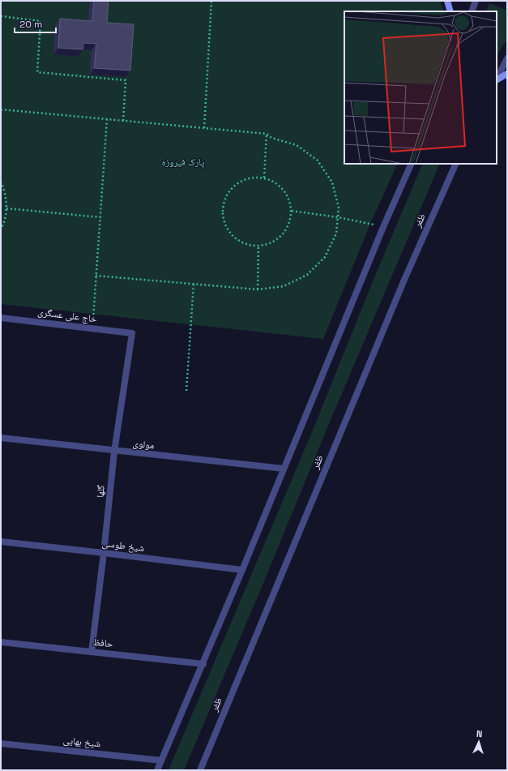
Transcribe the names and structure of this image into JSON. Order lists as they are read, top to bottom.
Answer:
{
  "streets": {
    "street": [
      "ظفر",
      "حاج علی عسگری",
      "مولوی",
      "گلها",
      "شیخ طوسی",
      "حافظ",
      "شیخ بهایی"
    ]
  },
  "crossings": [
    ["حاج علی عسگری", "گلها"],
    ["مولوی", "گلها"],
    ["گلها", "شیخ طوسی"],
    ["گلها", "حافظ"]
  ],
  "parks": ["پارک فیروزه"],
  "scale_bar": "20 m",
  "north": "top"
}
